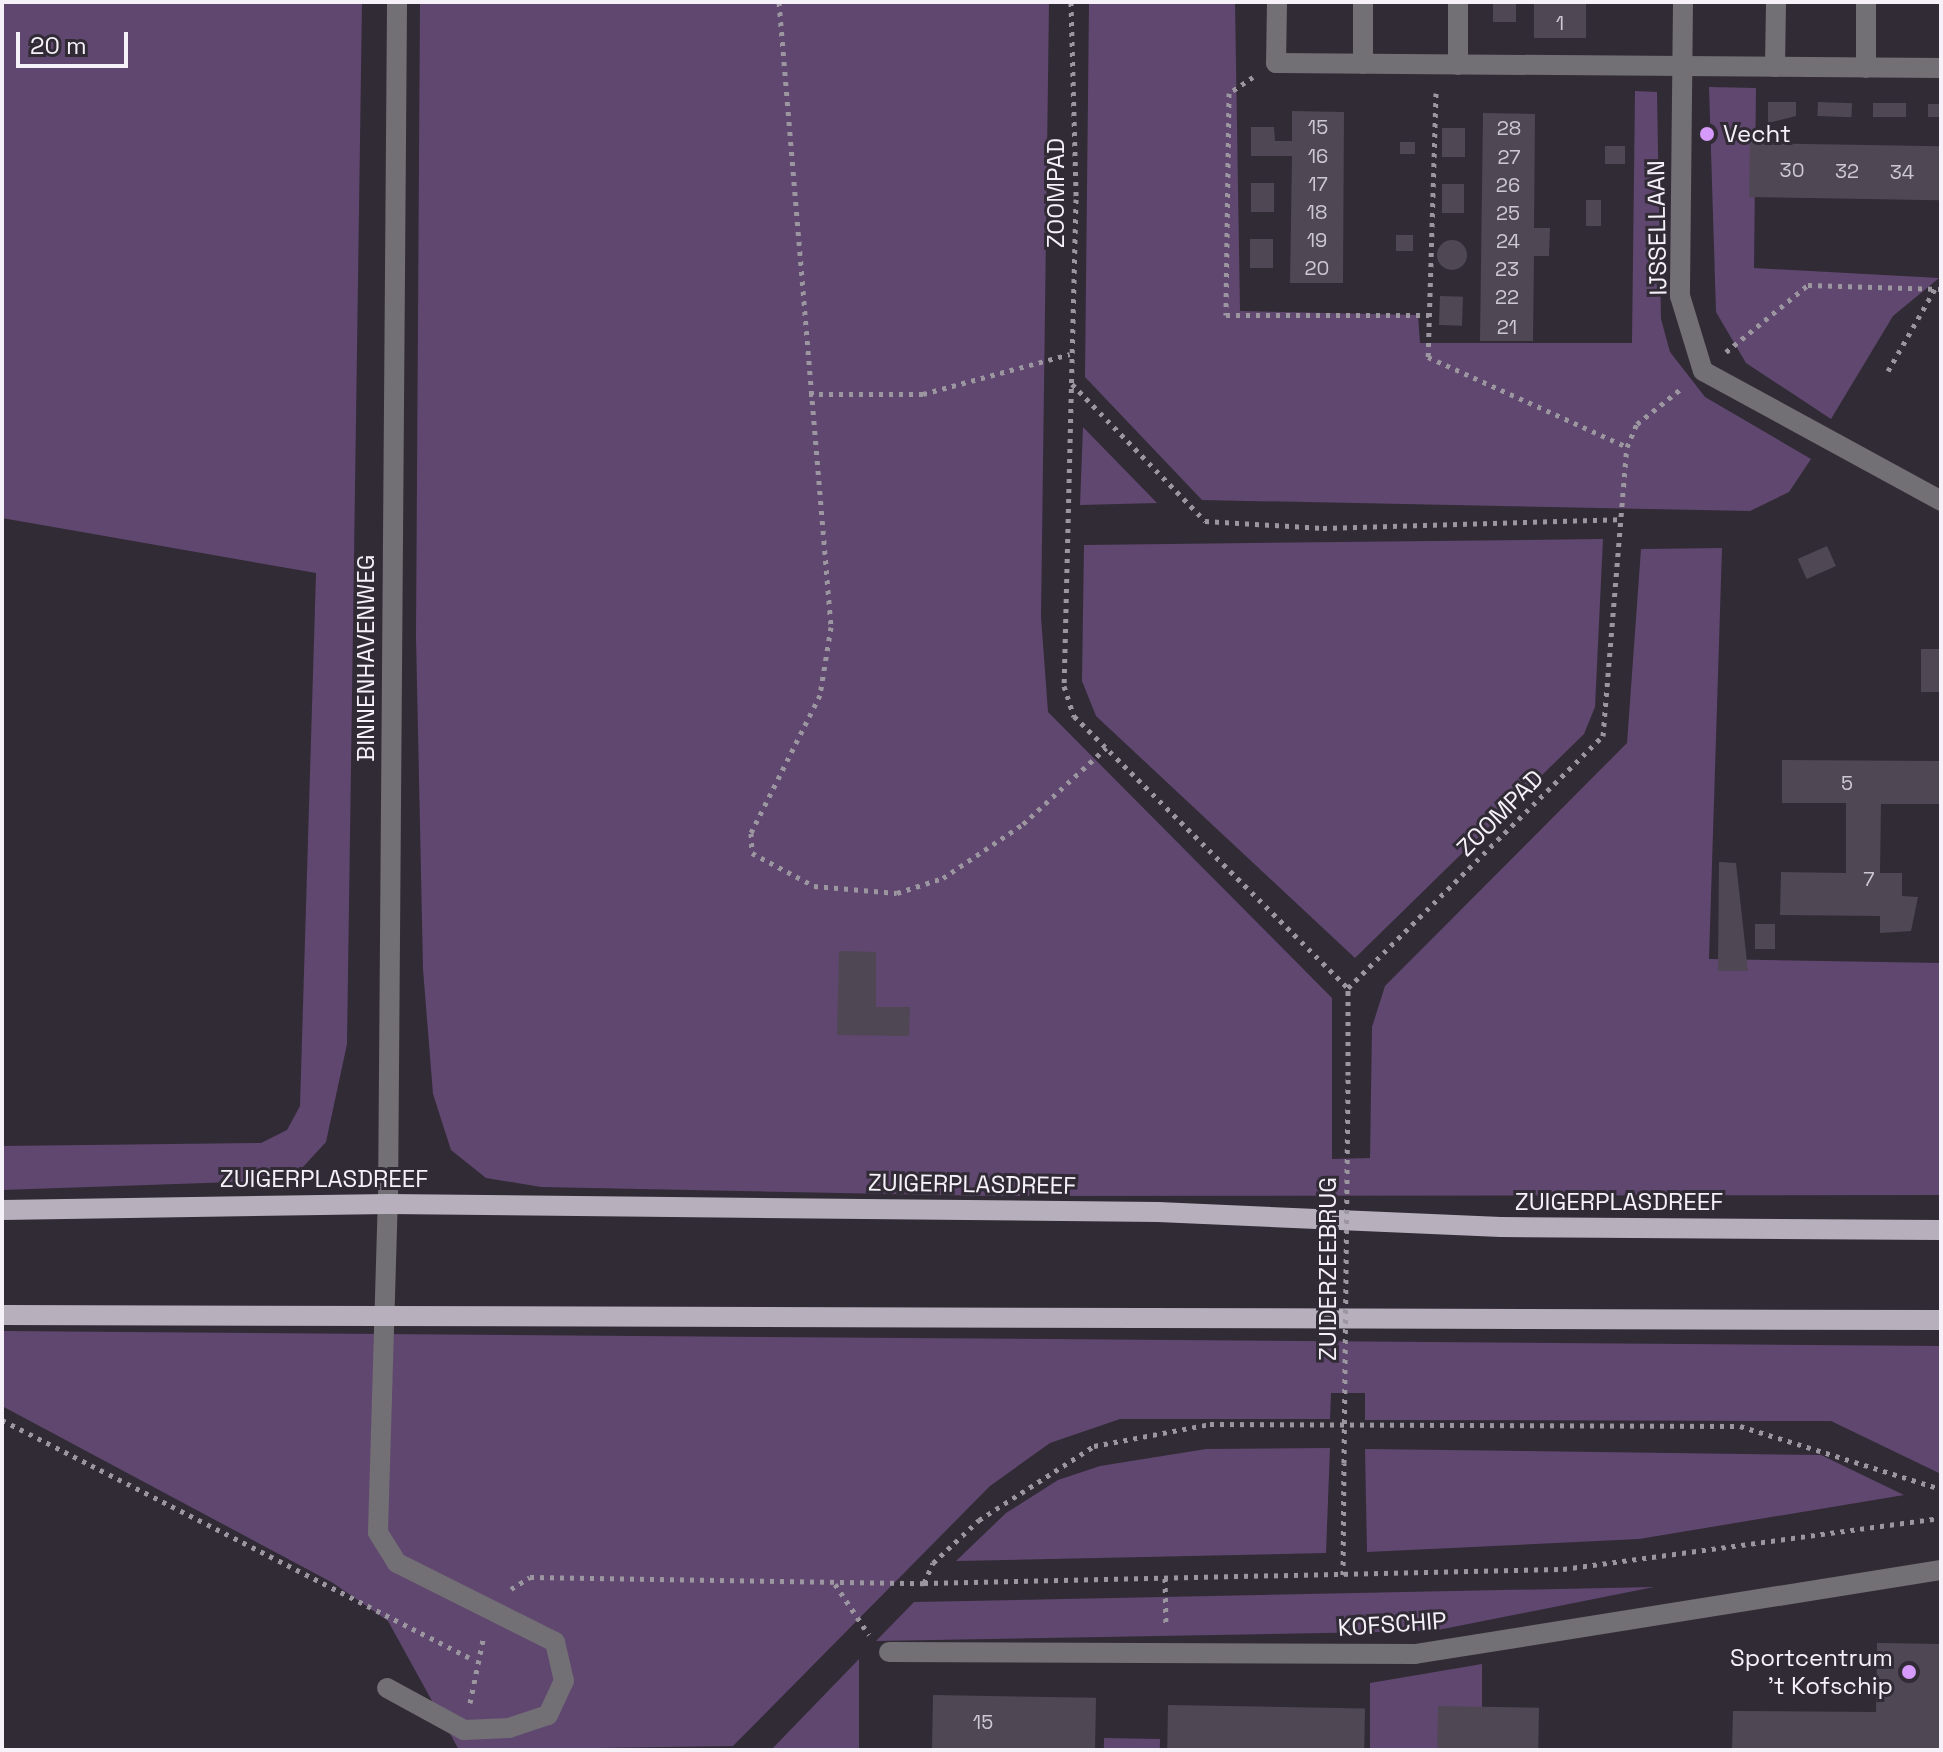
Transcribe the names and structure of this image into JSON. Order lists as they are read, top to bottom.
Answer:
{
  "streets": {
    "main road": ["ZUIGERPLASDREEF"],
    "street": ["IJSSELLAAN", "BINNENHAVENWEG", "KOFSCHIP"],
    "path": ["ZOOMPAD", "ZUIDERZEEBRUG"]
  },
  "crossings": [
    ["ZOOMPAD", "ZUIDERZEEBRUG"],
    ["BINNENHAVENWEG", "ZUIGERPLASDREEF"]
  ],
  "places": ["Vecht", "Sportcentrum 't Kofschip"],
  "house_numbers": [
    "1",
    "15",
    "28",
    "16",
    "27",
    "30",
    "32",
    "34",
    "17",
    "26",
    "18",
    "25",
    "19",
    "24",
    "20",
    "23",
    "22",
    "21",
    "5",
    "7",
    "15"
  ],
  "scale_bar": "20 m"
}
